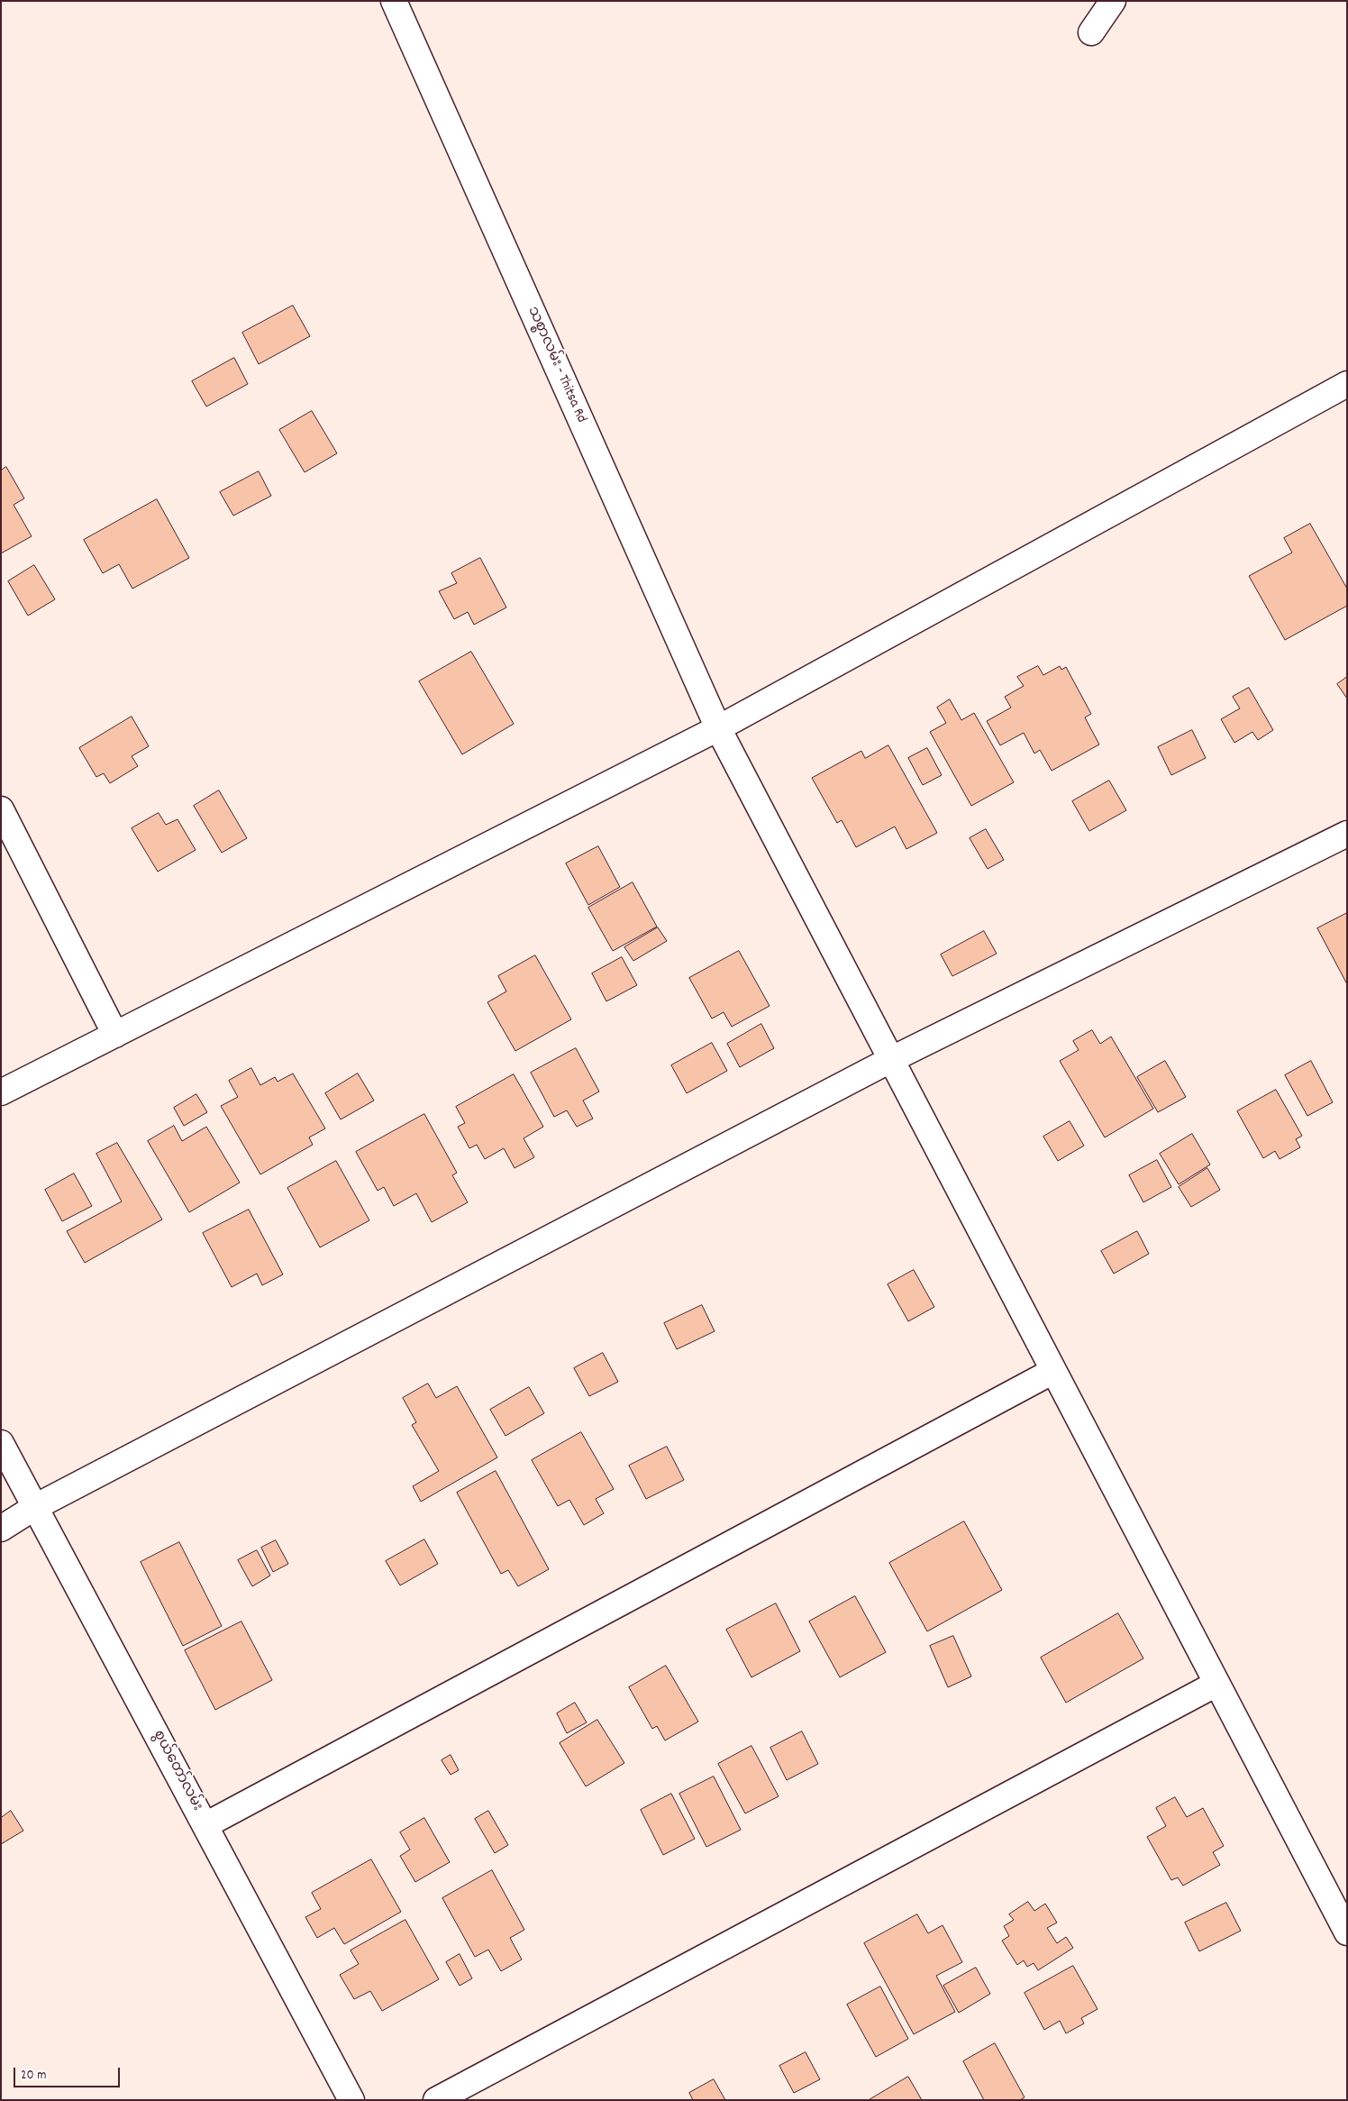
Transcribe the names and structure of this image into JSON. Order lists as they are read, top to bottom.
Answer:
{
  "streets": {
    "street": ["သစ္စာလမ်း - Thitsa Rd", "စွယ်တော်လမ်း"]
  },
  "scale_bar": "20 m"
}
